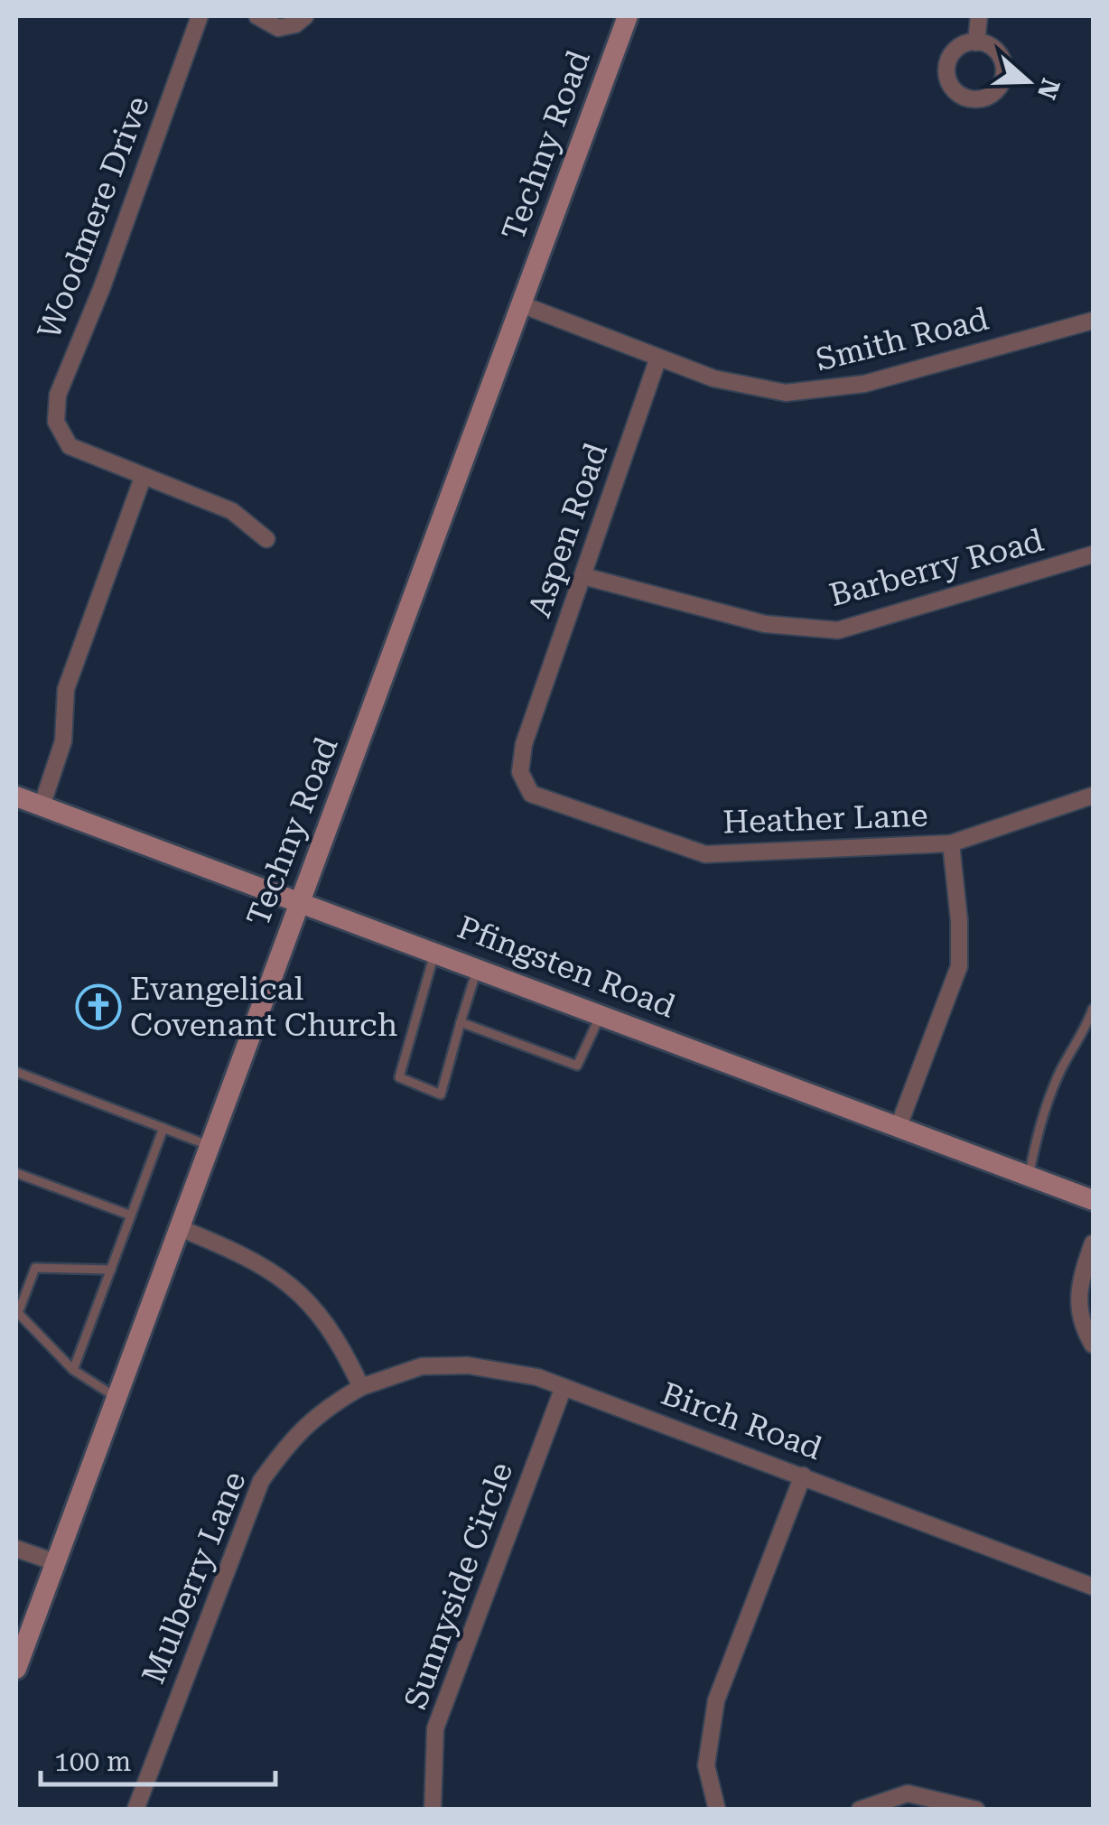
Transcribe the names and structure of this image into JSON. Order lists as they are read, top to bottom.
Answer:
{
  "streets": {
    "main road": ["Techny Road", "Pfingsten Road"],
    "street": [
      "Woodmere Drive",
      "Smith Road",
      "Aspen Road",
      "Barberry Road",
      "Heather Lane",
      "Birch Road",
      "Mulberry Lane",
      "Sunnyside Circle"
    ]
  },
  "crossings": [
    ["Techny Road", "Smith Road"],
    ["Techny Road", "Pfingsten Road"],
    ["Smith Road", "Aspen Road"],
    ["Aspen Road", "Barberry Road"],
    ["Aspen Road", "Heather Lane"],
    ["Birch Road", "Mulberry Lane"],
    ["Birch Road", "Sunnyside Circle"]
  ],
  "places": {
    "church": ["Evangelical Covenant Church"]
  },
  "scale_bar": "100 m",
  "north": "right"
}
